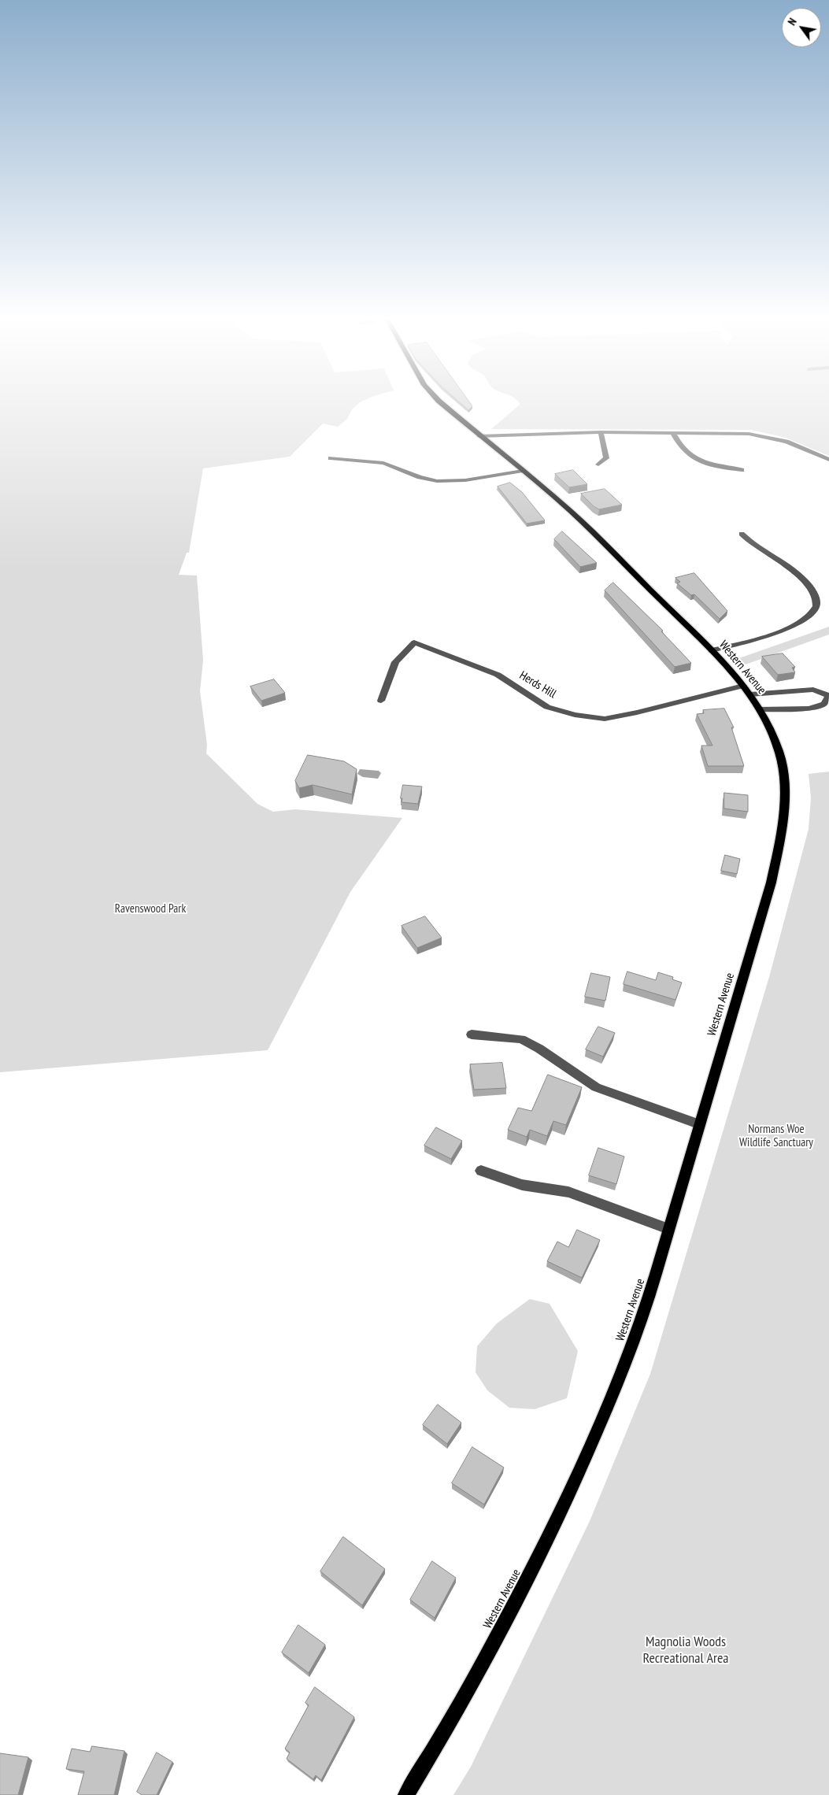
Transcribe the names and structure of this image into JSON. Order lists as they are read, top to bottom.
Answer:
{
  "streets": {
    "main road": ["Western Avenue"],
    "street": ["Herds Hill"]
  },
  "crossings": [
    ["Western Avenue", "Herds Hill"]
  ],
  "parks": ["Ravenswood Park", "Normans Woe Wildlife Sanctuary", "Magnolia Woods Recreational Area"],
  "north": "top left"
}
